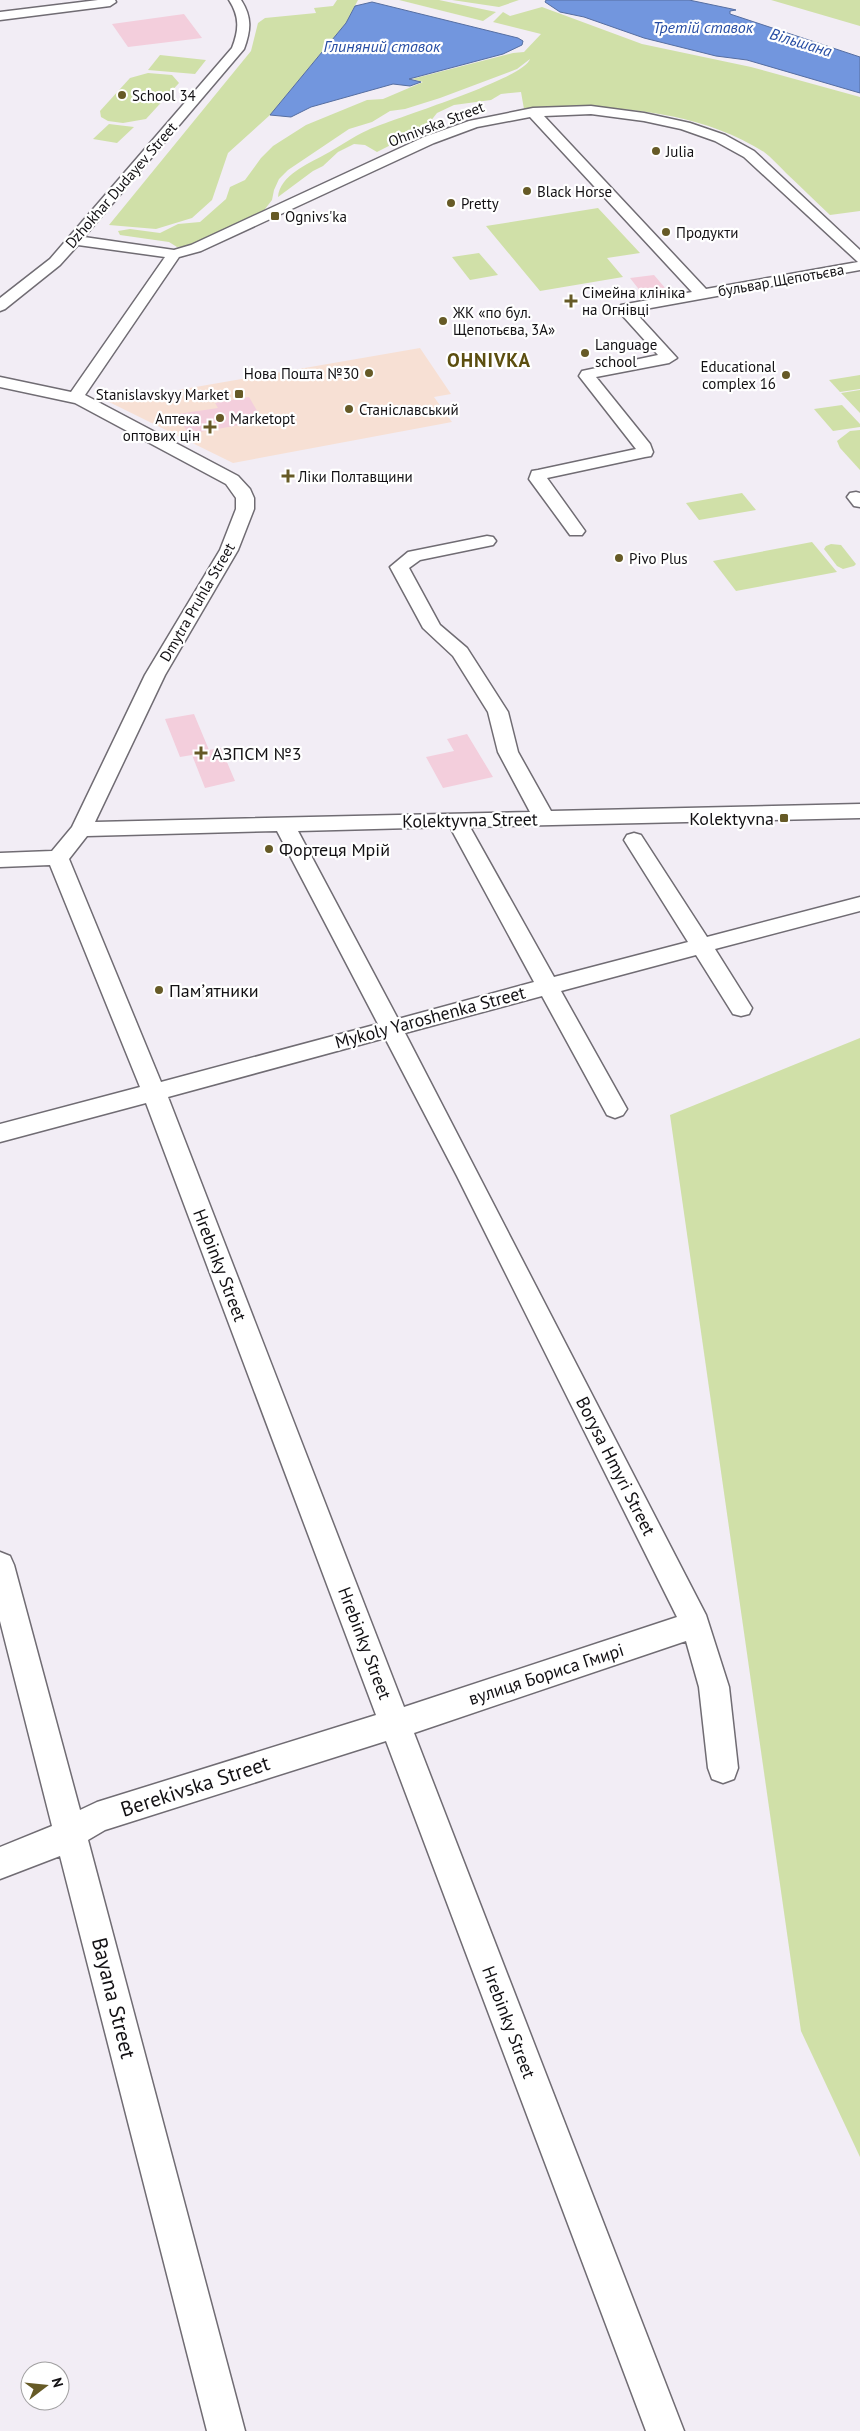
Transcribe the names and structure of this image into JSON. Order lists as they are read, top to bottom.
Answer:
{
  "streets": {
    "street": [
      "Ohnivska Street",
      "Dzhokhar Dudayev Street",
      "бульвар Щепотьєва",
      "Dmytra Pruhla Street",
      "Kolektyvna Street",
      "Mykoly Yaroshenka Street",
      "Hrebinky Street",
      "Borysa Hmyri Street",
      "вулиця Бориса Гмирі",
      "Berekivska Street",
      "Bayana Street"
    ]
  },
  "crossings": [
    ["Ohnivska Street", "бульвар Щепотьєва"],
    ["Dmytra Pruhla Street", "Kolektyvna Street"],
    ["Kolektyvna Street", "Borysa Hmyri Street"],
    ["Mykoly Yaroshenka Street", "Hrebinky Street"],
    ["Mykoly Yaroshenka Street", "Borysa Hmyri Street"],
    ["Hrebinky Street", "вулиця Бориса Гмирі"],
    ["Hrebinky Street", "Berekivska Street"],
    ["Borysa Hmyri Street", "вулиця Бориса Гмирі"],
    ["вулиця Бориса Гмирі", "Berekivska Street"],
    ["Berekivska Street", "Bayana Street"]
  ],
  "districts": ["OHNIVKA"],
  "water": ["Третій ставок", "Вільшана", "Глиняний ставок"],
  "places": {
    "other": [
      "School 34",
      "Julia",
      "Black Horse",
      "Pretty",
      "Продукти",
      "ЖК «по бул. Щепотьєва, 3А»",
      "Language school",
      "Нова Пошта №30",
      "Educational complex 16",
      "Станіславський",
      "Marketopt",
      "Pivo Plus",
      "Фортеця Мрій",
      "Памʼятники"
    ],
    "transit": ["Ognivs'ka", "Stanislavskyy Market", "Kolektyvna"],
    "health": [
      "Сімейна клініка на Огнівці",
      "Аптека оптових цін",
      "Ліки Полтавщини",
      "АЗПСМ №3"
    ]
  },
  "north": "right"
}
